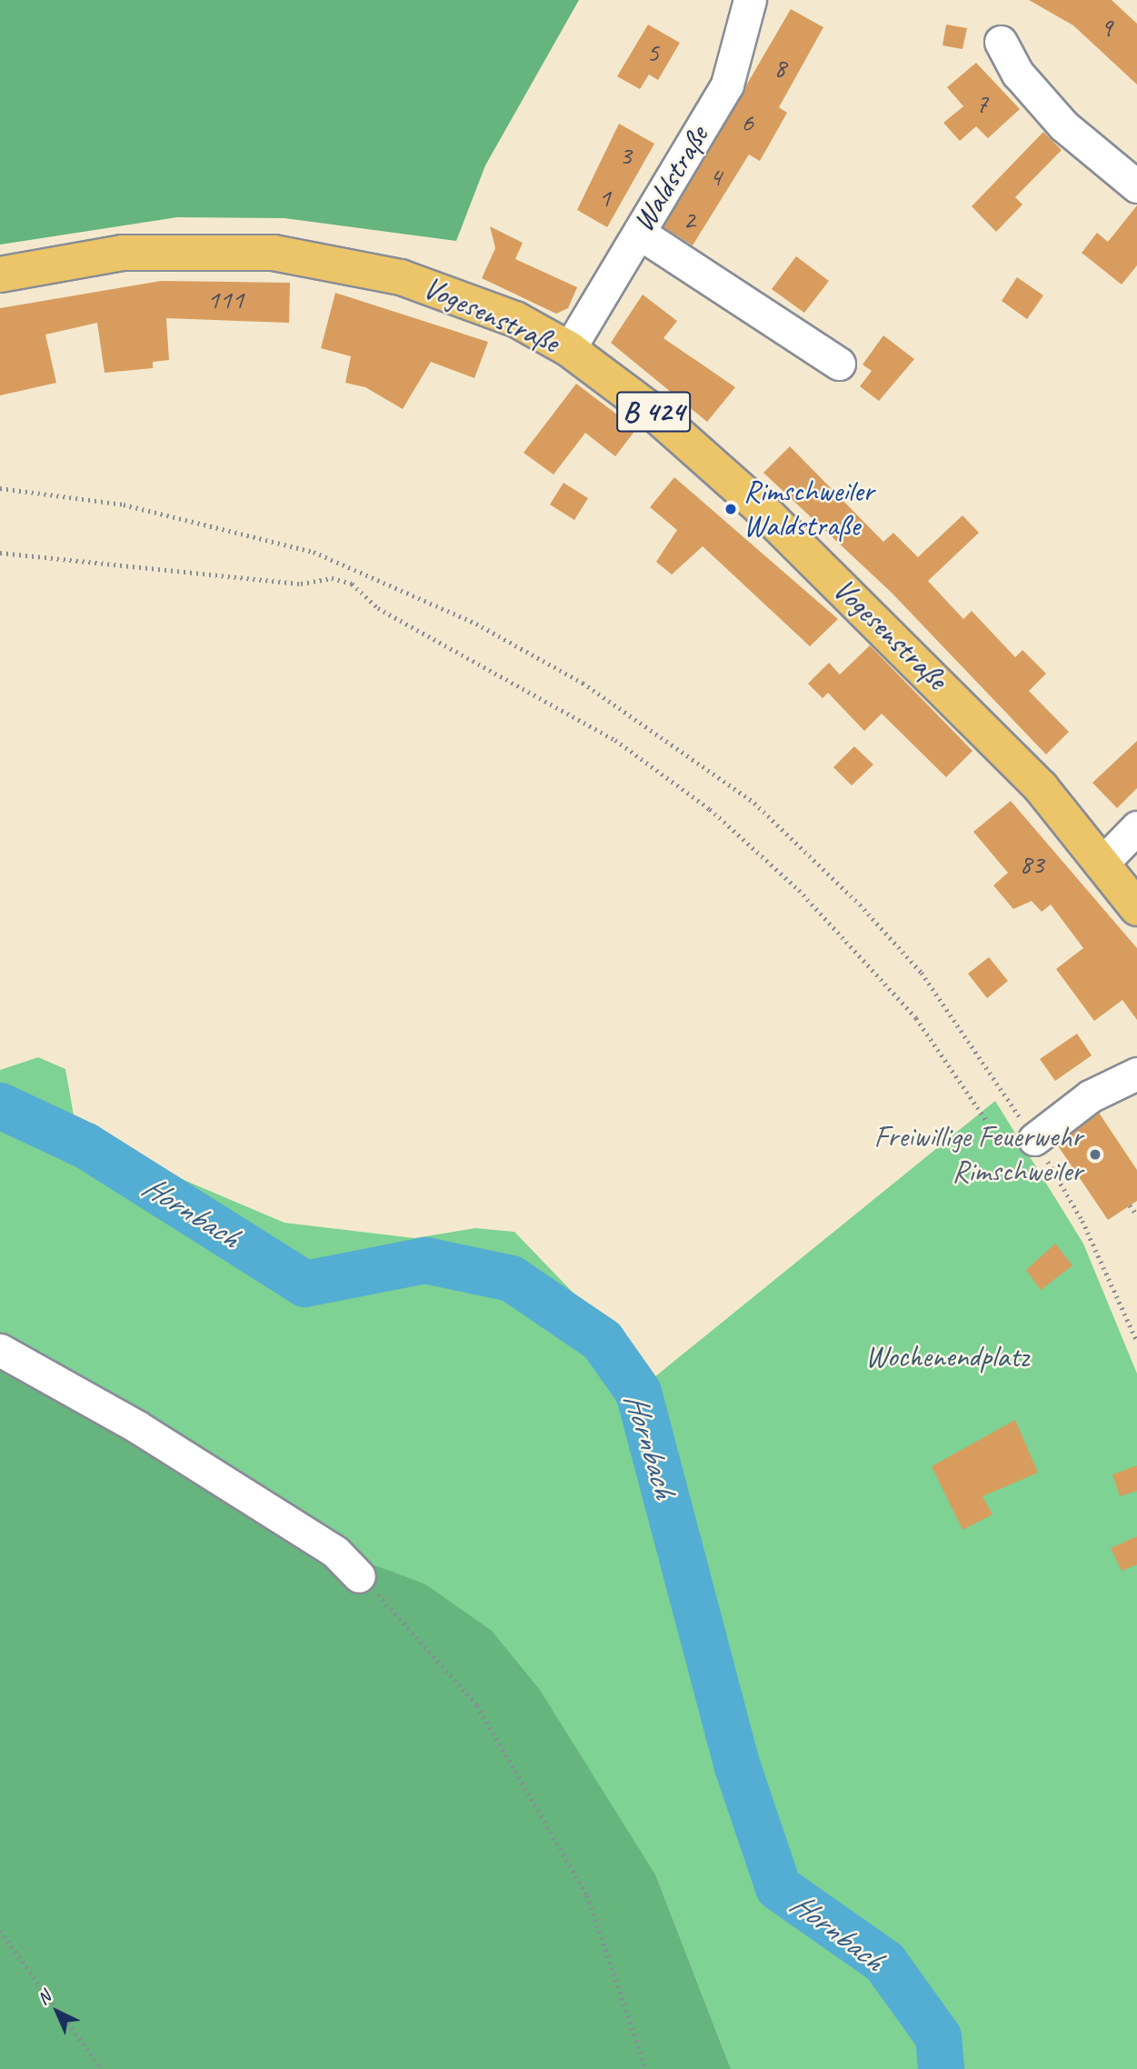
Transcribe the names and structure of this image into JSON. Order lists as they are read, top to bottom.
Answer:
{
  "streets": {
    "main road": ["Vogesenstraße", "B 424"],
    "street": ["Waldstraße"]
  },
  "crossings": [
    ["Waldstraße", "Vogesenstraße"]
  ],
  "water": ["Hornbach"],
  "parks": ["Wochenendplatz"],
  "places": ["Rimschweiler Waldstraße", "Freiwillige Feuerwehr Rimschweiler"],
  "house_numbers": [
    "9",
    "5",
    "8",
    "7",
    "6",
    "3",
    "4",
    "1",
    "2",
    "111",
    "83"
  ],
  "north": "top left"
}
